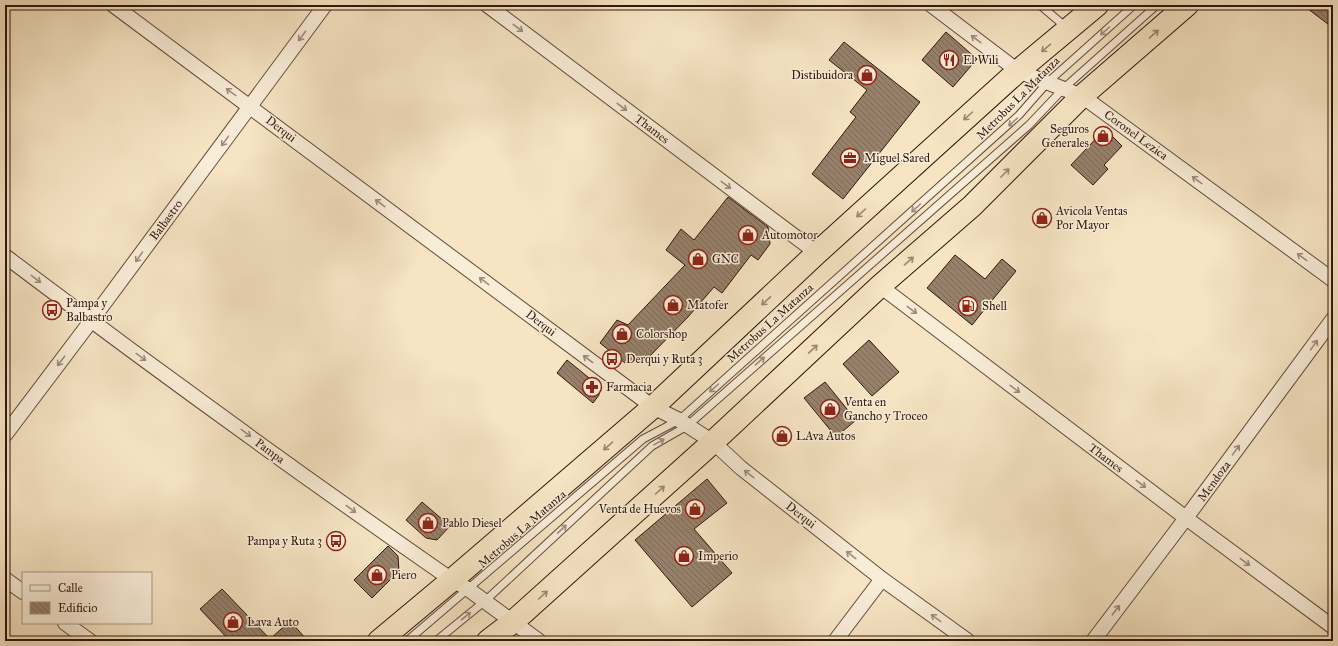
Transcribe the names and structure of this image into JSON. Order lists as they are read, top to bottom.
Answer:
{
  "streets": {
    "street": [
      "Derqui",
      "Thames",
      "Coronel Lezica",
      "Balbastro",
      "Pampa",
      "Mendoza"
    ],
    "lane": ["Metrobus La Matanza"]
  },
  "crossings": [
    ["Metrobus La Matanza", "Derqui"],
    ["Metrobus La Matanza", "Coronel Lezica"],
    ["Metrobus La Matanza", "Pampa"],
    ["Derqui", "Balbastro"],
    ["Thames", "Mendoza"],
    ["Balbastro", "Pampa"]
  ],
  "one_way": [
    "Derqui",
    "Thames",
    "Coronel Lezica",
    "Balbastro",
    "Pampa",
    "Mendoza"
  ],
  "places": {
    "restaurant": ["El Wili"],
    "shop": [
      "Distibuidora",
      "Seguros Generales",
      "Avicola Ventas Por Mayor",
      "Automotor",
      "GNC",
      "Matofer",
      "Colorshop",
      "Venta en Gancho y Troceo",
      "LAva Autos",
      "Venta de Huevos",
      "Pablo Diesel",
      "Imperio",
      "Piero",
      "Lava Auto"
    ],
    "office": ["Miguel Sared"],
    "fuel station": ["Shell"],
    "bus stop": ["Pampa y Balbastro", "Derqui y Ruta 3", "Pampa y Ruta 3"],
    "pharmacy": ["Farmacia"]
  },
  "legend": ["Calle", "Edificio"]
}
